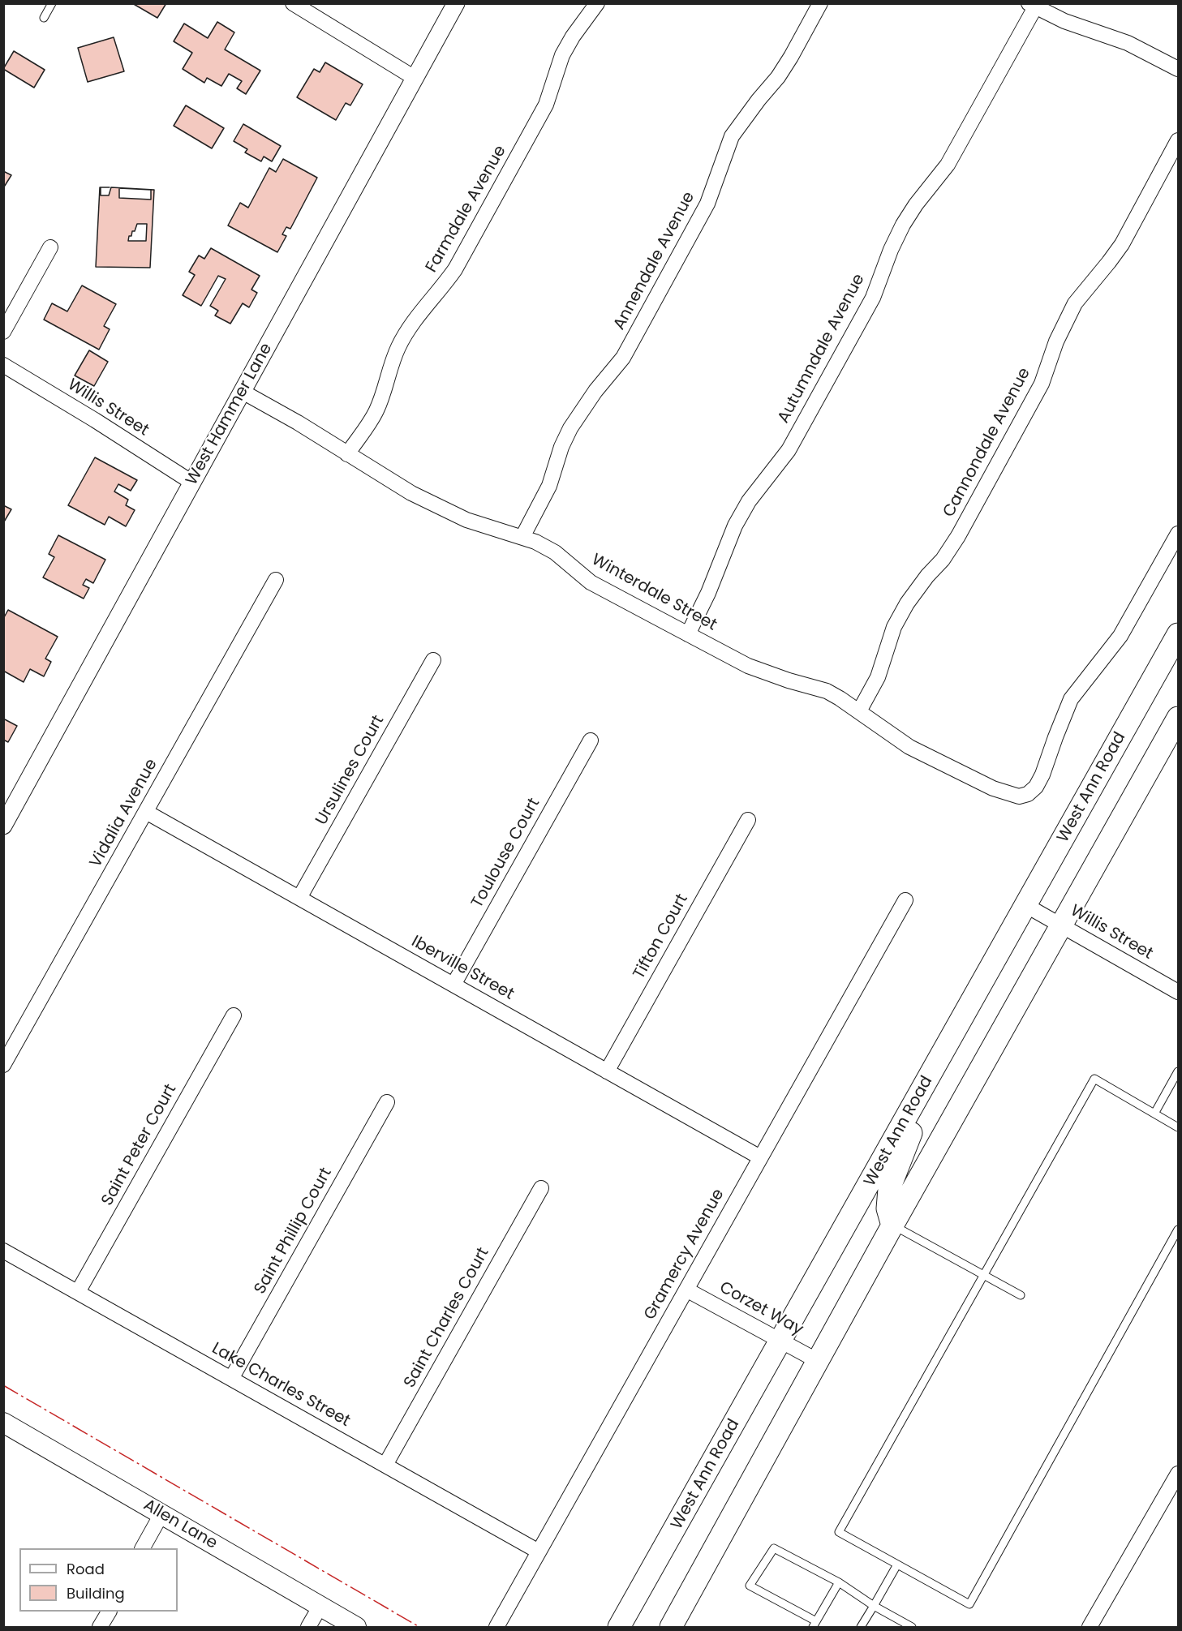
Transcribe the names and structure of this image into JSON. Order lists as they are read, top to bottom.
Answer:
{
  "streets": {
    "main road": ["West Ann Road", "Allen Lane"],
    "street": [
      "Farmdale Avenue",
      "Annendale Avenue",
      "Autumndale Avenue",
      "Willis Street",
      "West Hammer Lane",
      "Cannondale Avenue",
      "Winterdale Street",
      "Ursulines Court",
      "Vidalia Avenue",
      "Toulouse Court",
      "Tifton Court",
      "Iberville Street",
      "Saint Peter Court",
      "Saint Phillip Court",
      "Gramercy Avenue",
      "Corzet Way",
      "Saint Charles Court",
      "Lake Charles Street"
    ]
  },
  "crossings": [
    ["Farmdale Avenue", "Winterdale Street"],
    ["Annendale Avenue", "Winterdale Street"],
    ["Autumndale Avenue", "Winterdale Street"],
    ["Willis Street", "West Hammer Lane"],
    ["Willis Street", "West Ann Road"],
    ["West Hammer Lane", "Winterdale Street"],
    ["Cannondale Avenue", "Winterdale Street"],
    ["Ursulines Court", "Iberville Street"],
    ["West Ann Road", "Corzet Way"],
    ["Vidalia Avenue", "Iberville Street"],
    ["Toulouse Court", "Iberville Street"],
    ["Tifton Court", "Iberville Street"],
    ["Iberville Street", "Gramercy Avenue"],
    ["Saint Peter Court", "Lake Charles Street"],
    ["Saint Phillip Court", "Lake Charles Street"],
    ["Gramercy Avenue", "Corzet Way"],
    ["Gramercy Avenue", "Lake Charles Street"],
    ["Saint Charles Court", "Lake Charles Street"]
  ],
  "legend": ["Road", "Building"]
}
